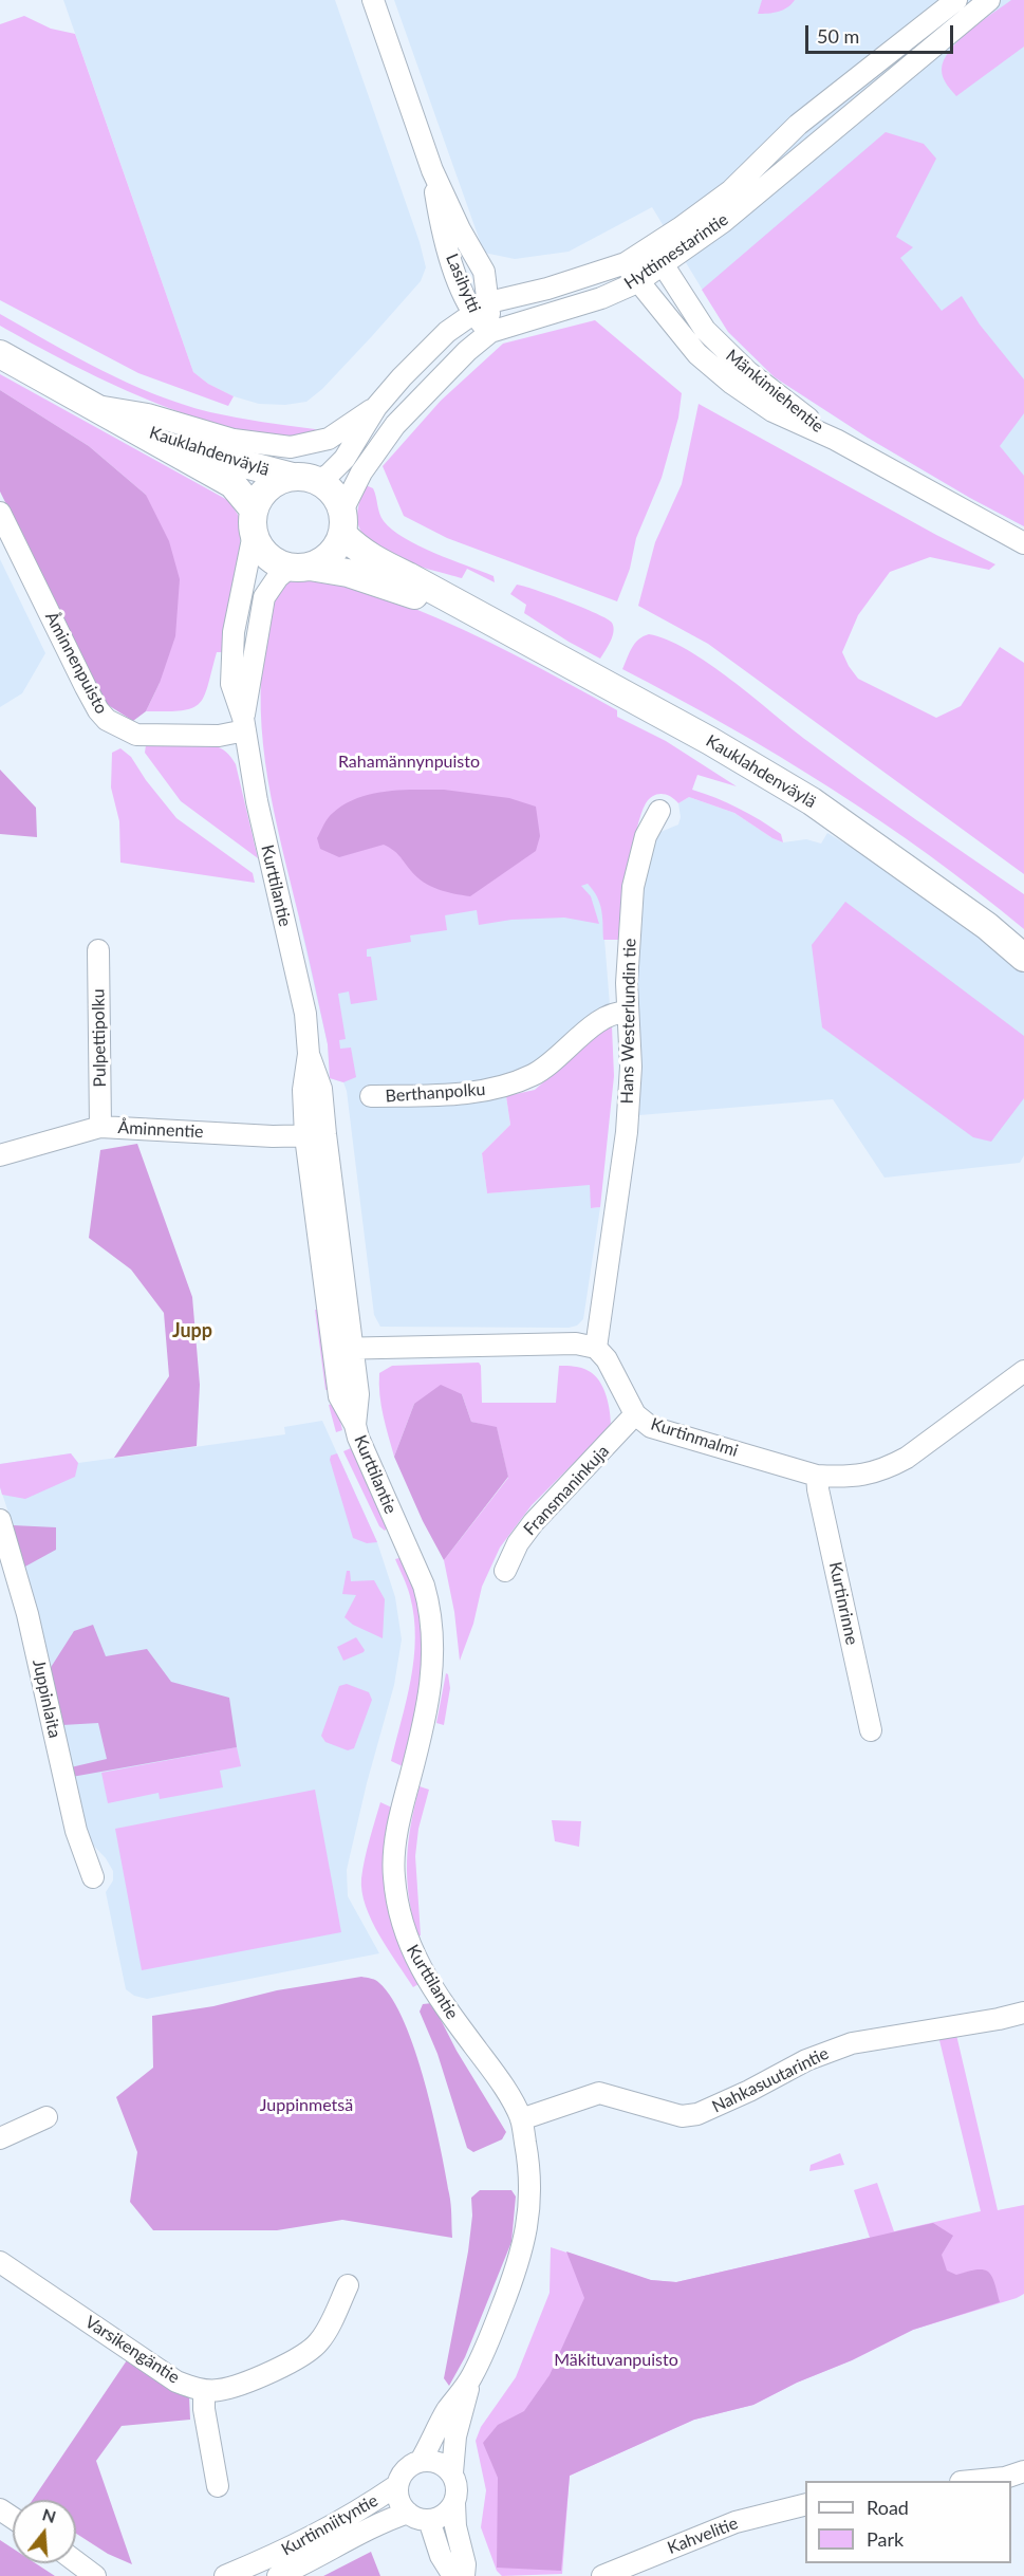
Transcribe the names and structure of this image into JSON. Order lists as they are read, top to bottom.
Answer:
{
  "streets": {
    "main road": ["Kauklahdenväylä"],
    "street": [
      "Hyttimestarintie",
      "Lasihytti",
      "Mänkimiehentie",
      "Åminnenpuisto",
      "Kurttilantie",
      "Hans Westerlundin tie",
      "Pulpettipolku",
      "Berthanpolku",
      "Åminnentie",
      "Kurtinmalmi",
      "Fransmaninkuja",
      "Kurtinrinne",
      "Juppinlaita",
      "Nahkasuutarintie",
      "Varsikengäntie",
      "Kurtinniityntie",
      "Kahvelitie"
    ]
  },
  "crossings": [
    ["Hyttimestarintie", "Lasihytti"],
    ["Hyttimestarintie", "Mänkimiehentie"],
    ["Hyttimestarintie", "Kauklahdenväylä"],
    ["Hyttimestarintie", "Kurttilantie"],
    ["Kauklahdenväylä", "Kurttilantie"],
    ["Åminnenpuisto", "Kurttilantie"],
    ["Kurttilantie", "Åminnentie"],
    ["Kurttilantie", "Nahkasuutarintie"],
    ["Kurttilantie", "Kurtinniityntie"],
    ["Hans Westerlundin tie", "Berthanpolku"],
    ["Hans Westerlundin tie", "Kurtinmalmi"],
    ["Pulpettipolku", "Åminnentie"],
    ["Kurtinmalmi", "Fransmaninkuja"],
    ["Kurtinmalmi", "Kurtinrinne"]
  ],
  "districts": ["Jupp"],
  "parks": ["Rahamännynpuisto", "Juppinmetsä", "Mäkituvanpuisto"],
  "legend": ["Road", "Park"],
  "scale_bar": "50 m",
  "north": "top"
}
